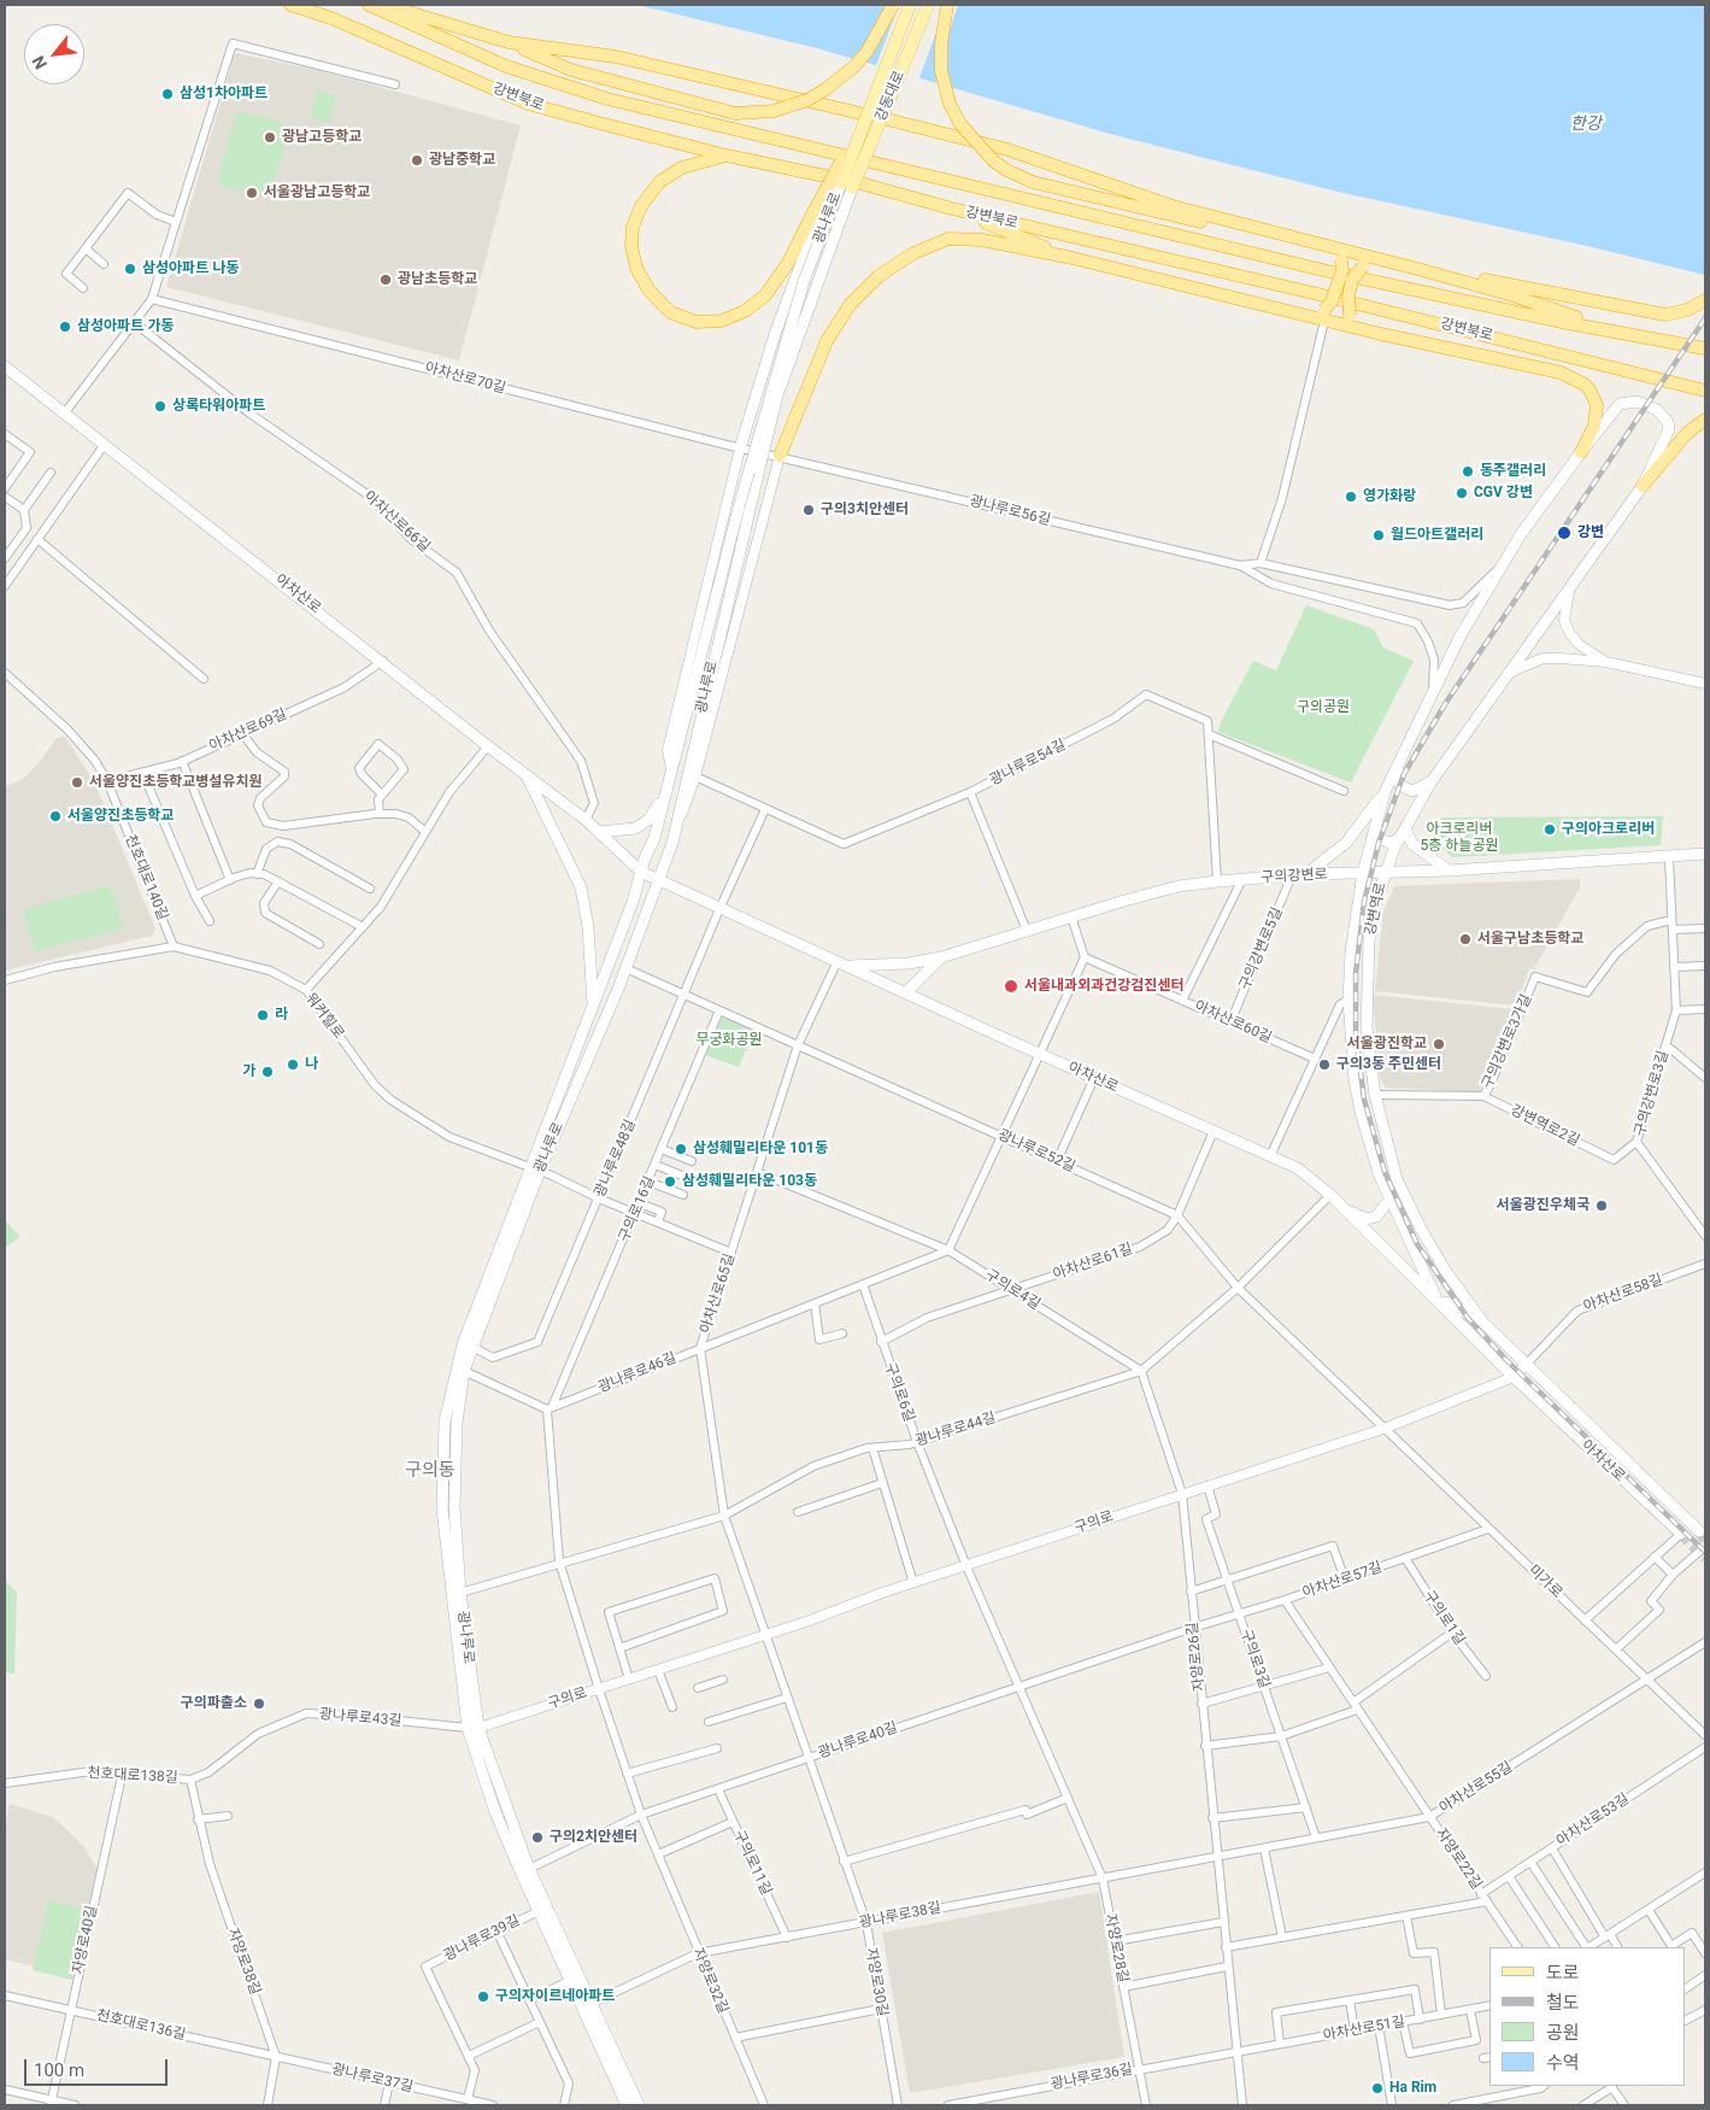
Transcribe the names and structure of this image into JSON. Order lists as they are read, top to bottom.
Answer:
{
  "streets": {
    "highway": ["강변북로"],
    "main road": [
      "강동대로",
      "광나루로",
      "아차산로",
      "구의강변로",
      "강변역로"
    ],
    "street": [
      "아차산로70길",
      "광나루로56길",
      "아차산로66길",
      "아차산로69길",
      "광나루로54길",
      "천호대로140길",
      "구의강변로5길",
      "워커힐로",
      "아차산로60길",
      "구의강변로3가길",
      "구의강변로3길",
      "강변역로2길",
      "광나루로52길",
      "광나루로48길",
      "구의로16길",
      "아차산로61길",
      "구의로4길",
      "아차산로65길",
      "아차산로58길",
      "광나루로46길",
      "구의로6길",
      "광나루로44길",
      "구의로",
      "아차산로57길",
      "미가로",
      "구의로1길",
      "자양로26길",
      "구의로3길",
      "광나루로43길",
      "광나루로40길",
      "천호대로138길",
      "아차산로55길",
      "아차산로53길",
      "자양로22길",
      "구의로11길",
      "광나루로38길",
      "광나루로39길",
      "자양로40길",
      "자양로28길",
      "자양로38길",
      "자양로32길",
      "자양로30길",
      "천호대로136길",
      "아차산로51길",
      "광나루로36길",
      "광나루로37길"
    ]
  },
  "crossings": [
    ["강동대로", "광나루로"],
    ["광나루로", "아차산로"],
    ["광나루로", "워커힐로"],
    ["광나루로", "광나루로52길"],
    ["광나루로", "광나루로48길"],
    ["광나루로", "광나루로44길"],
    ["광나루로", "구의로"],
    ["광나루로", "광나루로43길"],
    ["광나루로", "광나루로40길"],
    ["광나루로", "광나루로38길"],
    ["광나루로", "광나루로39길"],
    ["아차산로70길", "광나루로56길"],
    ["광나루로56길", "강변역로"],
    ["아차산로66길", "아차산로"],
    ["아차산로", "아차산로69길"],
    ["아차산로", "구의강변로"],
    ["아차산로", "강변역로"],
    ["아차산로", "광나루로48길"],
    ["아차산로", "아차산로61길"],
    ["아차산로", "아차산로65길"],
    ["아차산로", "아차산로58길"],
    ["아차산로", "광나루로44길"],
    ["아차산로", "구의로"],
    ["아차산로", "미가로"],
    ["아차산로69길", "천호대로140길"],
    ["구의강변로", "강변역로"],
    ["구의강변로", "구의강변로5길"],
    ["구의강변로", "구의강변로3길"],
    ["천호대로140길", "워커힐로"],
    ["강변역로", "강변역로2길"],
    ["강변역로", "아차산로58길"],
    ["강변역로", "구의로"],
    ["구의강변로5길", "아차산로60길"],
    ["워커힐로", "광나루로48길"],
    ["워커힐로", "구의로16길"],
    ["워커힐로", "아차산로65길"],
    ["구의강변로3가길", "구의강변로3길"],
    ["구의강변로3가길", "강변역로2길"],
    ["구의강변로3길", "강변역로2길"],
    ["광나루로52길", "광나루로48길"],
    ["광나루로52길", "구의로16길"],
    ["광나루로52길", "아차산로61길"],
    ["광나루로52길", "아차산로65길"],
    ["광나루로52길", "광나루로44길"],
    ["광나루로52길", "구의로"],
    ["광나루로52길", "미가로"],
    ["구의로16길", "광나루로46길"],
    ["구의로16길", "광나루로44길"],
    ["구의로16길", "구의로"],
    ["구의로16길", "자양로32길"],
    ["아차산로61길", "구의로4길"],
    ["아차산로61길", "구의로6길"],
    ["구의로4길", "아차산로65길"],
    ["구의로4길", "광나루로46길"],
    ["구의로4길", "광나루로44길"],
    ["아차산로65길", "광나루로46길"],
    ["아차산로65길", "광나루로44길"],
    ["아차산로65길", "구의로"],
    ["아차산로65길", "자양로30길"],
    ["아차산로58길", "구의로"],
    ["광나루로46길", "구의로6길"],
    ["구의로6길", "광나루로44길"],
    ["구의로6길", "구의로"],
    ["구의로6길", "자양로28길"],
    ["구의로", "미가로"],
    ["구의로", "자양로26길"],
    ["구의로", "구의로3길"],
    ["구의로", "광나루로43길"],
    ["구의로", "자양로28길"],
    ["구의로", "자양로32길"],
    ["구의로", "자양로30길"],
    ["아차산로57길", "미가로"],
    ["아차산로57길", "구의로1길"],
    ["아차산로57길", "자양로26길"],
    ["아차산로57길", "구의로3길"],
    ["아차산로57길", "광나루로40길"],
    ["아차산로57길", "자양로22길"],
    ["미가로", "아차산로55길"],
    ["자양로26길", "광나루로40길"],
    ["자양로26길", "아차산로55길"],
    ["자양로26길", "광나루로38길"],
    ["자양로26길", "아차산로51길"],
    ["자양로26길", "광나루로36길"],
    ["구의로3길", "아차산로55길"],
    ["광나루로43길", "천호대로138길"],
    ["광나루로43길", "자양로38길"],
    ["광나루로40길", "구의로11길"],
    ["광나루로40길", "자양로28길"],
    ["광나루로40길", "자양로32길"],
    ["광나루로40길", "자양로30길"],
    ["천호대로138길", "자양로40길"],
    ["천호대로138길", "자양로38길"],
    ["아차산로55길", "자양로22길"],
    ["아차산로55길", "광나루로38길"],
    ["아차산로53길", "자양로22길"],
    ["구의로11길", "광나루로38길"],
    ["광나루로38길", "자양로28길"],
    ["광나루로38길", "자양로32길"],
    ["광나루로38길", "자양로30길"],
    ["자양로40길", "천호대로136길"],
    ["자양로28길", "광나루로36길"],
    ["자양로38길", "천호대로136길"],
    ["자양로38길", "광나루로37길"],
    ["천호대로136길", "광나루로37길"],
    ["아차산로51길", "광나루로36길"]
  ],
  "districts": ["구의동"],
  "water": ["한강"],
  "parks": ["구의공원", "아크로리버 5층 하늘공원", "무궁화공원"],
  "places": [
    "삼성1차아파트",
    "광남고등학교",
    "광남중학교",
    "서울광남고등학교",
    "삼성아파트 나동",
    "광남초등학교",
    "삼성아파트 가동",
    "상록타워아파트",
    "동주갤러리",
    "CGV 강변",
    "영가화랑",
    "구의3치안센터",
    "강변",
    "월드아트갤러리",
    "서울양진초등학교병설유치원",
    "서울양진초등학교",
    "구의아크로리버",
    "서울구남초등학교",
    "서울내과외과건강검진센터",
    "라",
    "서울광진학교",
    "나",
    "구의3동 주민센터",
    "가",
    "삼성훼밀리타운 101동",
    "삼성훼밀리타운 103동",
    "서울광진우체국",
    "구의파출소",
    "구의2치안센터",
    "구의자이르네아파트",
    "Ha Rim"
  ],
  "legend": [
    "도로",
    "철도",
    "공원",
    "수역"
  ],
  "scale_bar": "100 m",
  "north": "bottom left"
}
